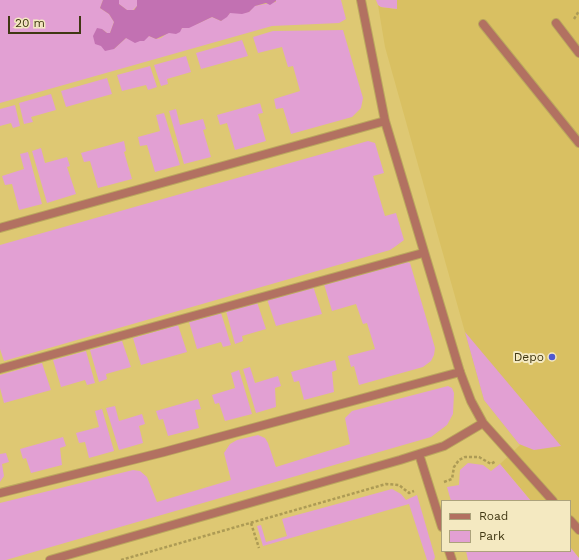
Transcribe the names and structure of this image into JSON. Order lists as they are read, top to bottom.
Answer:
{
  "places": ["Depo"],
  "legend": ["Road", "Park"],
  "scale_bar": "20 m"
}
